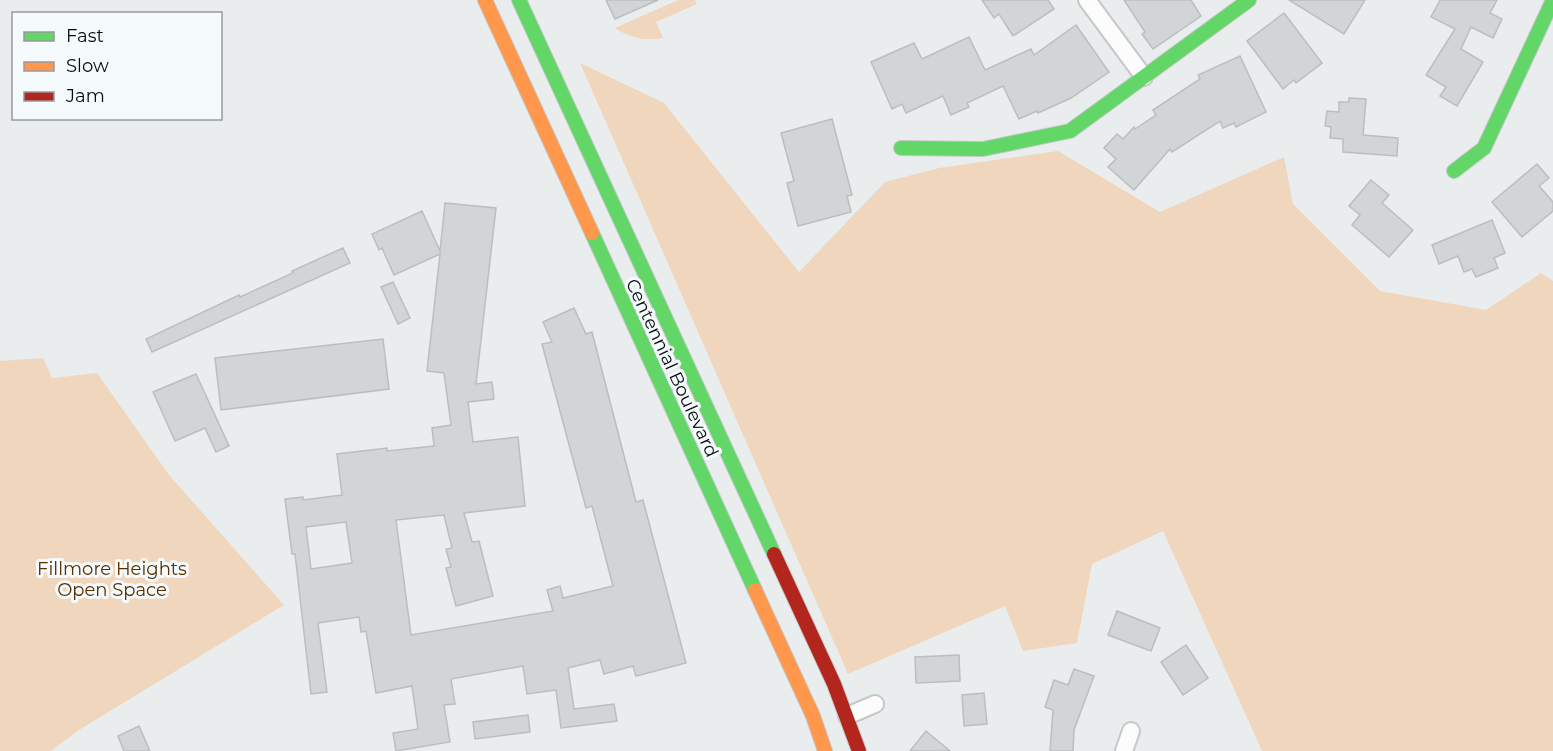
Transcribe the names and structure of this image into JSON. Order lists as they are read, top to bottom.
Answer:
{
  "streets": {
    "main road": ["Centennial Boulevard"]
  },
  "parks": ["Fillmore Heights Open Space"],
  "legend": ["Fast", "Slow", "Jam"]
}
